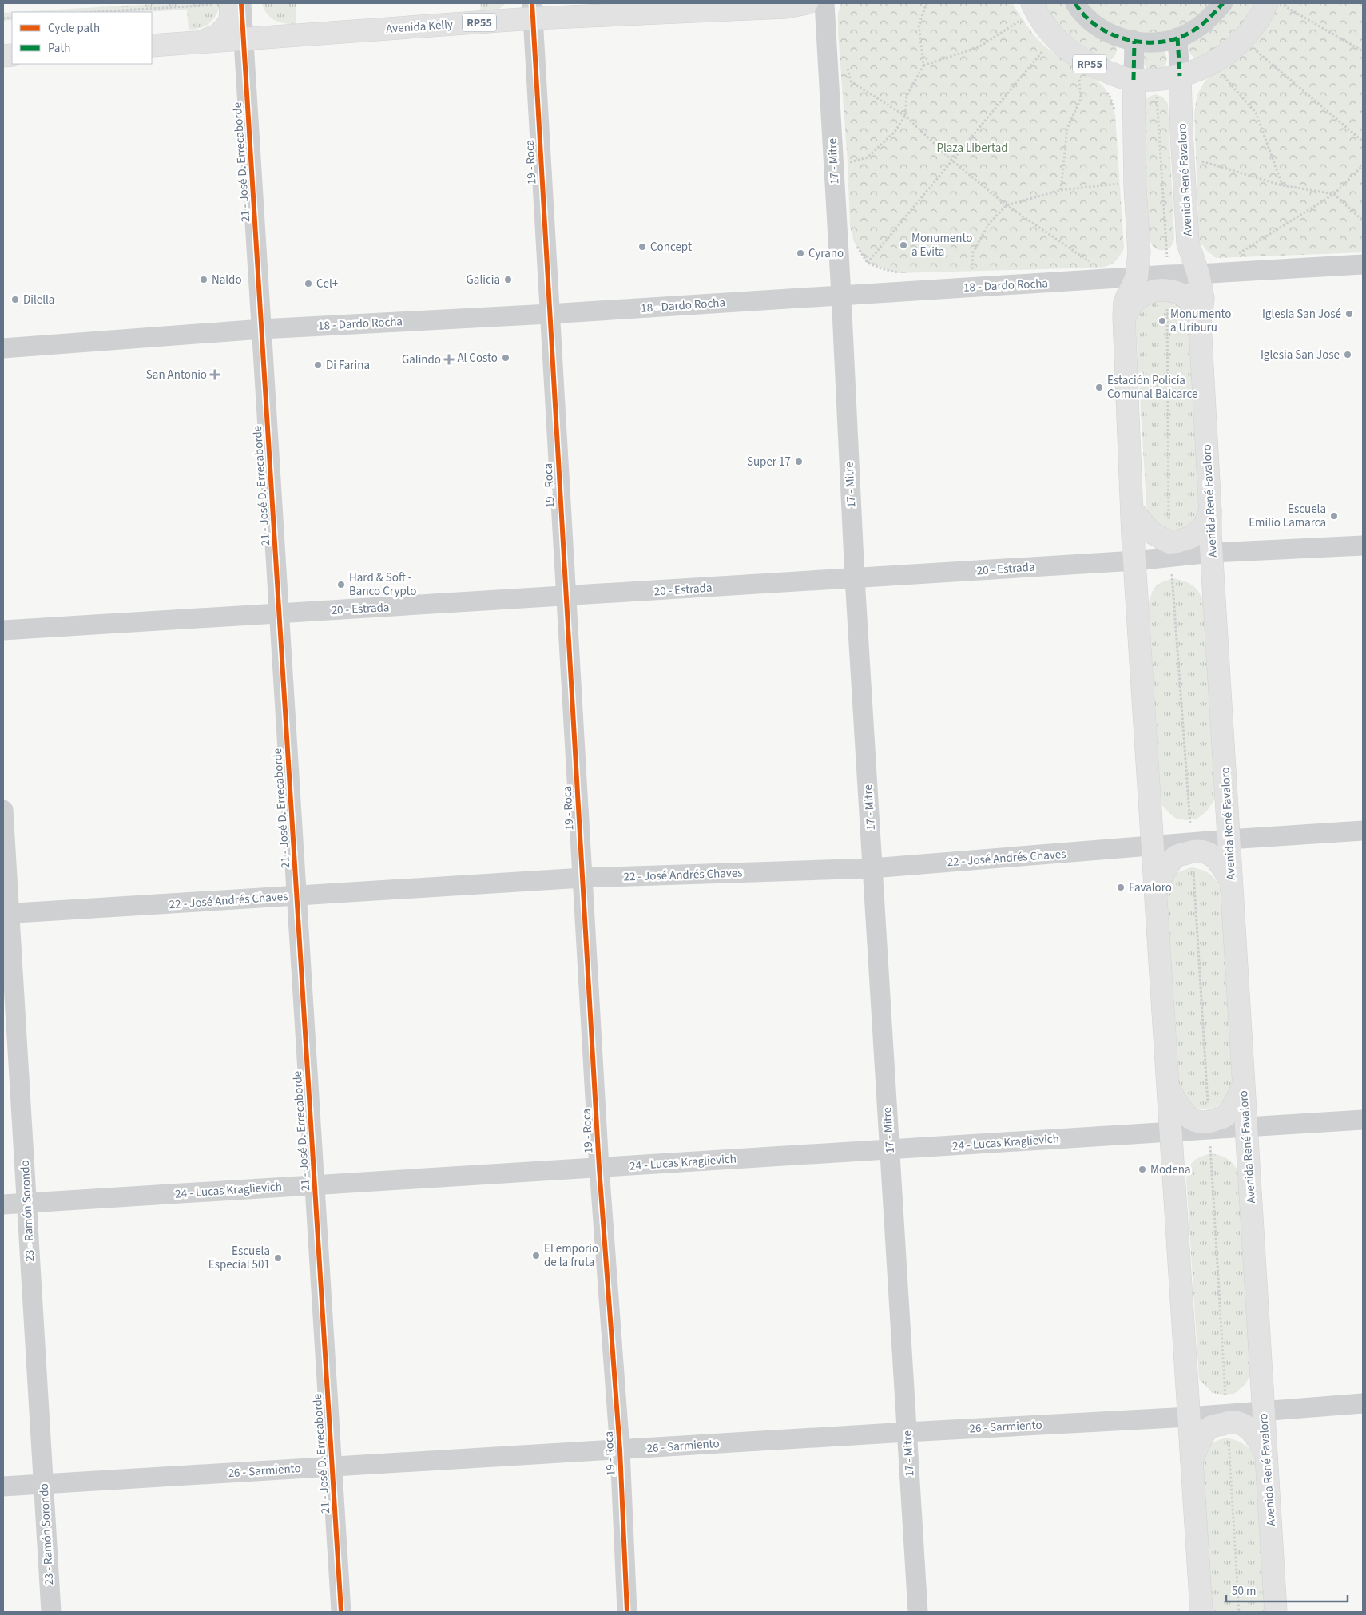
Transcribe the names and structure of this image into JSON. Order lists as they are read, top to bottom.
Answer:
{
  "streets": {
    "main road": ["RP55", "Avenida Kelly", "Avenida René Favaloro"],
    "street": [
      "17 - Mitre",
      "21 - José D. Errecaborde",
      "19 - Roca",
      "18 - Dardo Rocha",
      "20 - Estrada",
      "22 - José Andrés Chaves",
      "24 - Lucas Kraglievich",
      "23 - Ramón Sorondo",
      "26 - Sarmiento"
    ]
  },
  "crossings": [
    ["RP55", "Avenida René Favaloro"],
    ["Avenida Kelly", "21 - José D. Errecaborde"],
    ["Avenida Kelly", "19 - Roca"],
    ["17 - Mitre", "18 - Dardo Rocha"],
    ["17 - Mitre", "20 - Estrada"],
    ["17 - Mitre", "22 - José Andrés Chaves"],
    ["17 - Mitre", "24 - Lucas Kraglievich"],
    ["17 - Mitre", "26 - Sarmiento"],
    ["21 - José D. Errecaborde", "18 - Dardo Rocha"],
    ["21 - José D. Errecaborde", "20 - Estrada"],
    ["21 - José D. Errecaborde", "22 - José Andrés Chaves"],
    ["21 - José D. Errecaborde", "24 - Lucas Kraglievich"],
    ["21 - José D. Errecaborde", "26 - Sarmiento"],
    ["19 - Roca", "18 - Dardo Rocha"],
    ["19 - Roca", "20 - Estrada"],
    ["19 - Roca", "22 - José Andrés Chaves"],
    ["19 - Roca", "24 - Lucas Kraglievich"],
    ["19 - Roca", "26 - Sarmiento"],
    ["Avenida René Favaloro", "18 - Dardo Rocha"],
    ["Avenida René Favaloro", "20 - Estrada"],
    ["Avenida René Favaloro", "22 - José Andrés Chaves"],
    ["Avenida René Favaloro", "24 - Lucas Kraglievich"],
    ["Avenida René Favaloro", "26 - Sarmiento"],
    ["22 - José Andrés Chaves", "23 - Ramón Sorondo"],
    ["24 - Lucas Kraglievich", "23 - Ramón Sorondo"],
    ["23 - Ramón Sorondo", "26 - Sarmiento"]
  ],
  "parks": ["Plaza Libertad"],
  "places": {
    "other": [
      "Monumento a Evita",
      "Concept",
      "Cyrano",
      "Naldo",
      "Galicia",
      "Cel+",
      "Dilella",
      "Iglesia San José",
      "Monumento a Uriburu",
      "Iglesia San Jose",
      "Al Costo",
      "Di Farina",
      "Estación Policía Comunal Balcarce",
      "Super 17",
      "Escuela Emilio Lamarca",
      "Hard & Soft - Banco Crypto",
      "Favaloro",
      "Modena",
      "El emporio de la fruta",
      "Escuela Especial 501"
    ],
    "health": ["Galindo", "San Antonio"]
  },
  "legend": ["Cycle path", "Path"],
  "scale_bar": "50 m"
}
